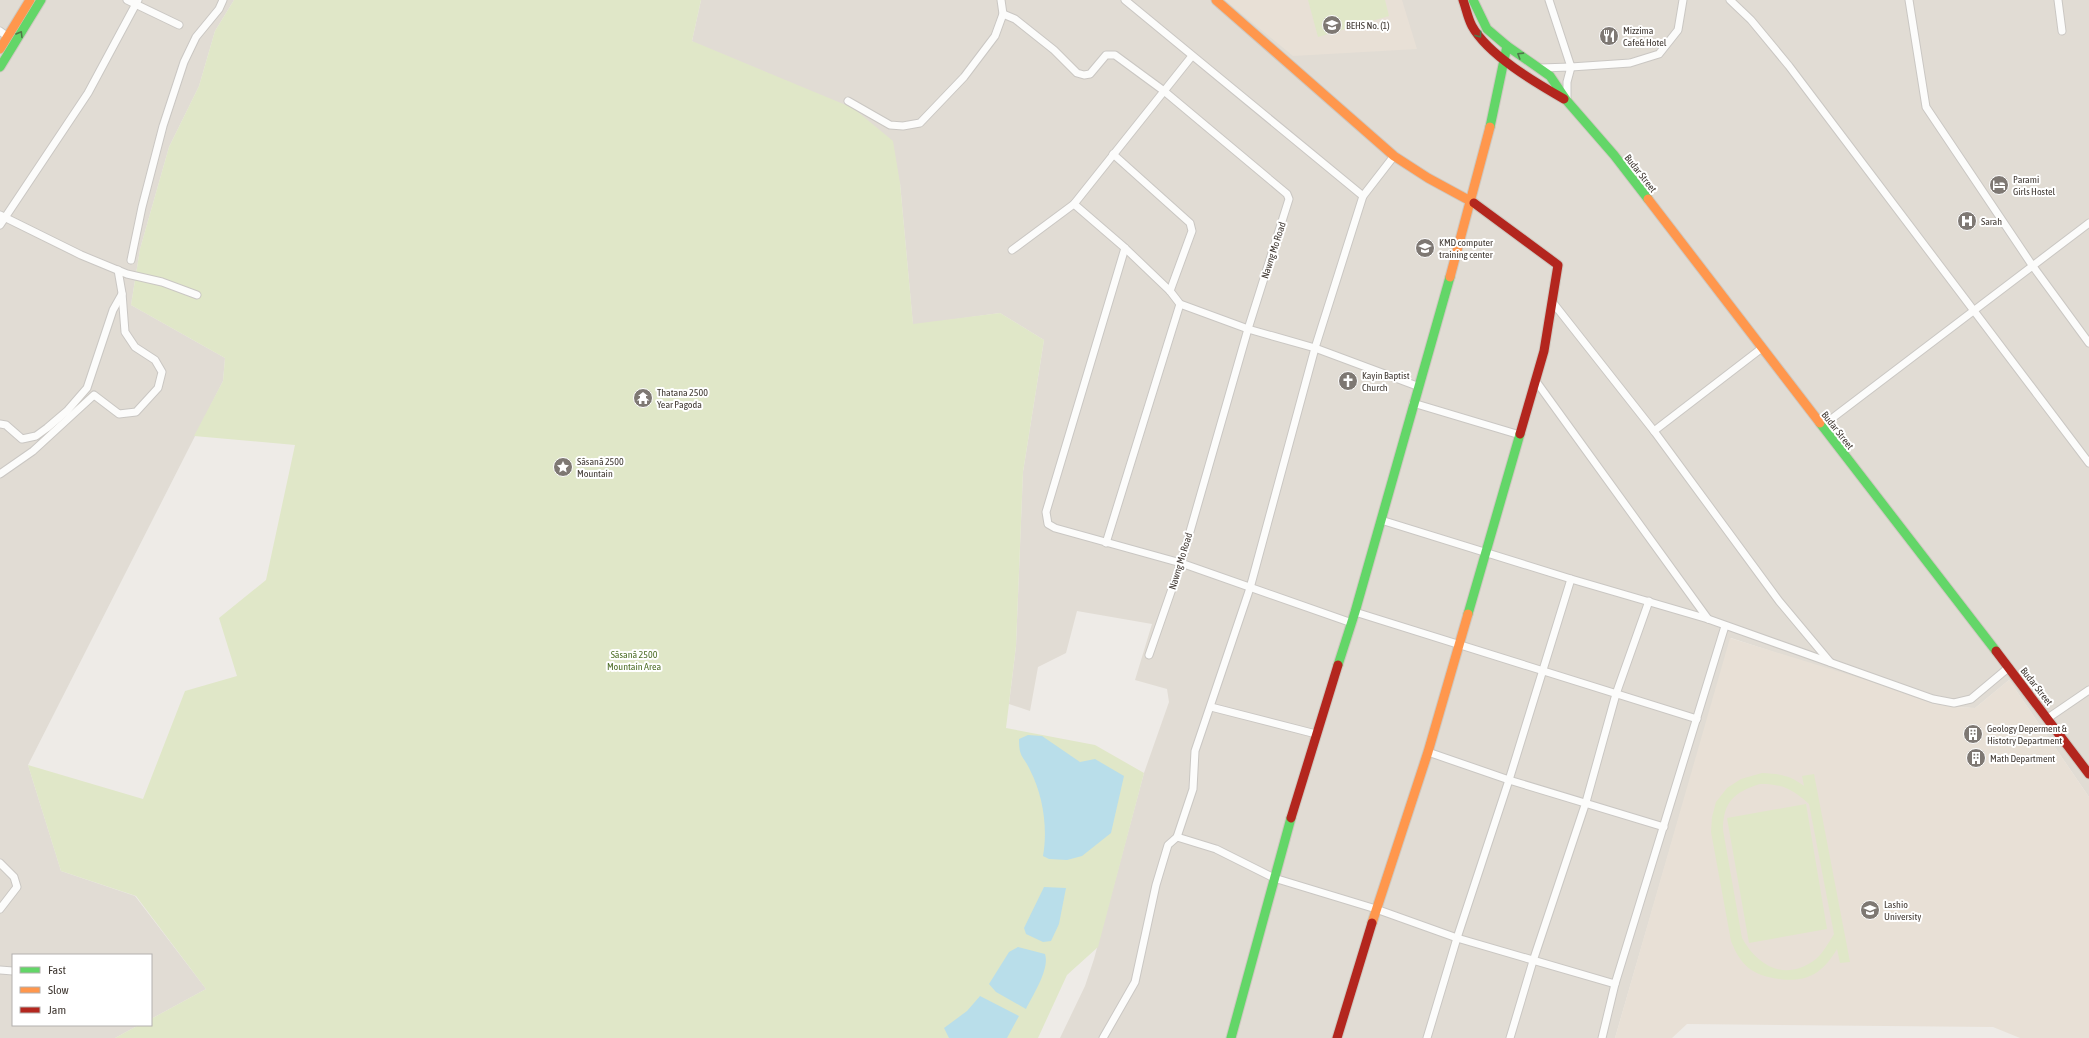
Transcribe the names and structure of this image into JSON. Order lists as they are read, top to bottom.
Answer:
{
  "streets": {
    "street": ["Budar Street", "Nawng Mo Road"]
  },
  "parks": ["Sāsanā 2500 Mountain Area"],
  "places": {
    "school or university": ["BEHS No. (1)", "KMD computer training center", "Lashio University"],
    "restaurant": ["Mizzima Cafe& Hotel"],
    "hotel": ["Parami Girls Hostel"],
    "hospital": ["Sarah"],
    "church": ["Kayin Baptist Church"],
    "temple": ["Thatana 2500 Year Pagoda"],
    "place": ["Sāsanā 2500 Mountain"],
    "building": ["Geology Deperment & Histotry Department", "Math Department"]
  },
  "legend": ["Fast", "Slow", "Jam"]
}
